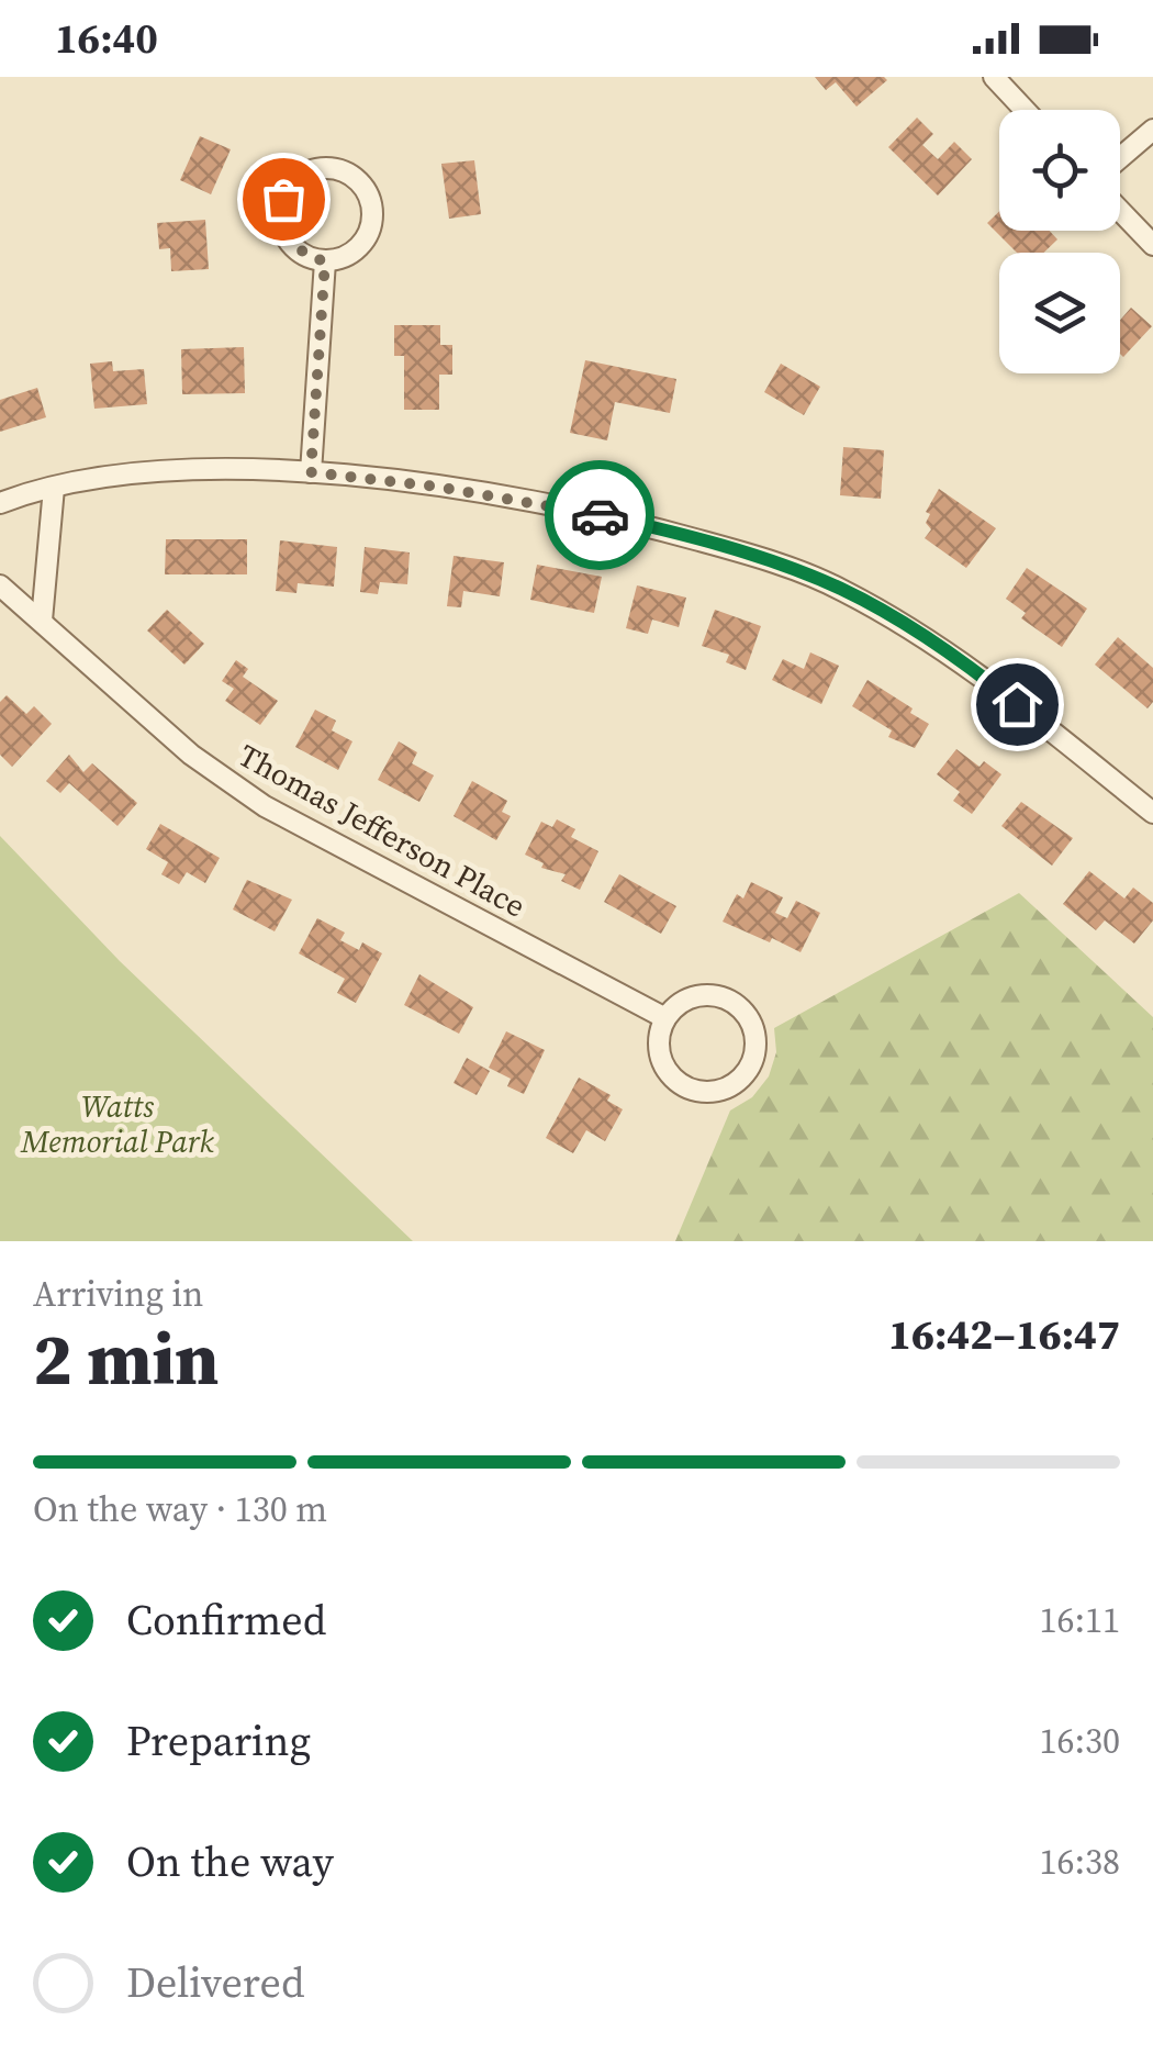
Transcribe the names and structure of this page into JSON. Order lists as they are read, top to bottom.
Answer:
{
  "streets": {
    "street": ["Thomas Jefferson Place"]
  },
  "parks": ["Watts Memorial Park"],
  "page": {
    "status": "16:40",
    "heading": ["2 min", "Arriving in", "16:42–16:47"],
    "bar": "On the way · 130 m",
    "list": [
      ["Confirmed", "16:11"],
      ["Preparing", "16:30"],
      ["On the way", "16:38"],
      "Delivered"
    ]
  }
}
